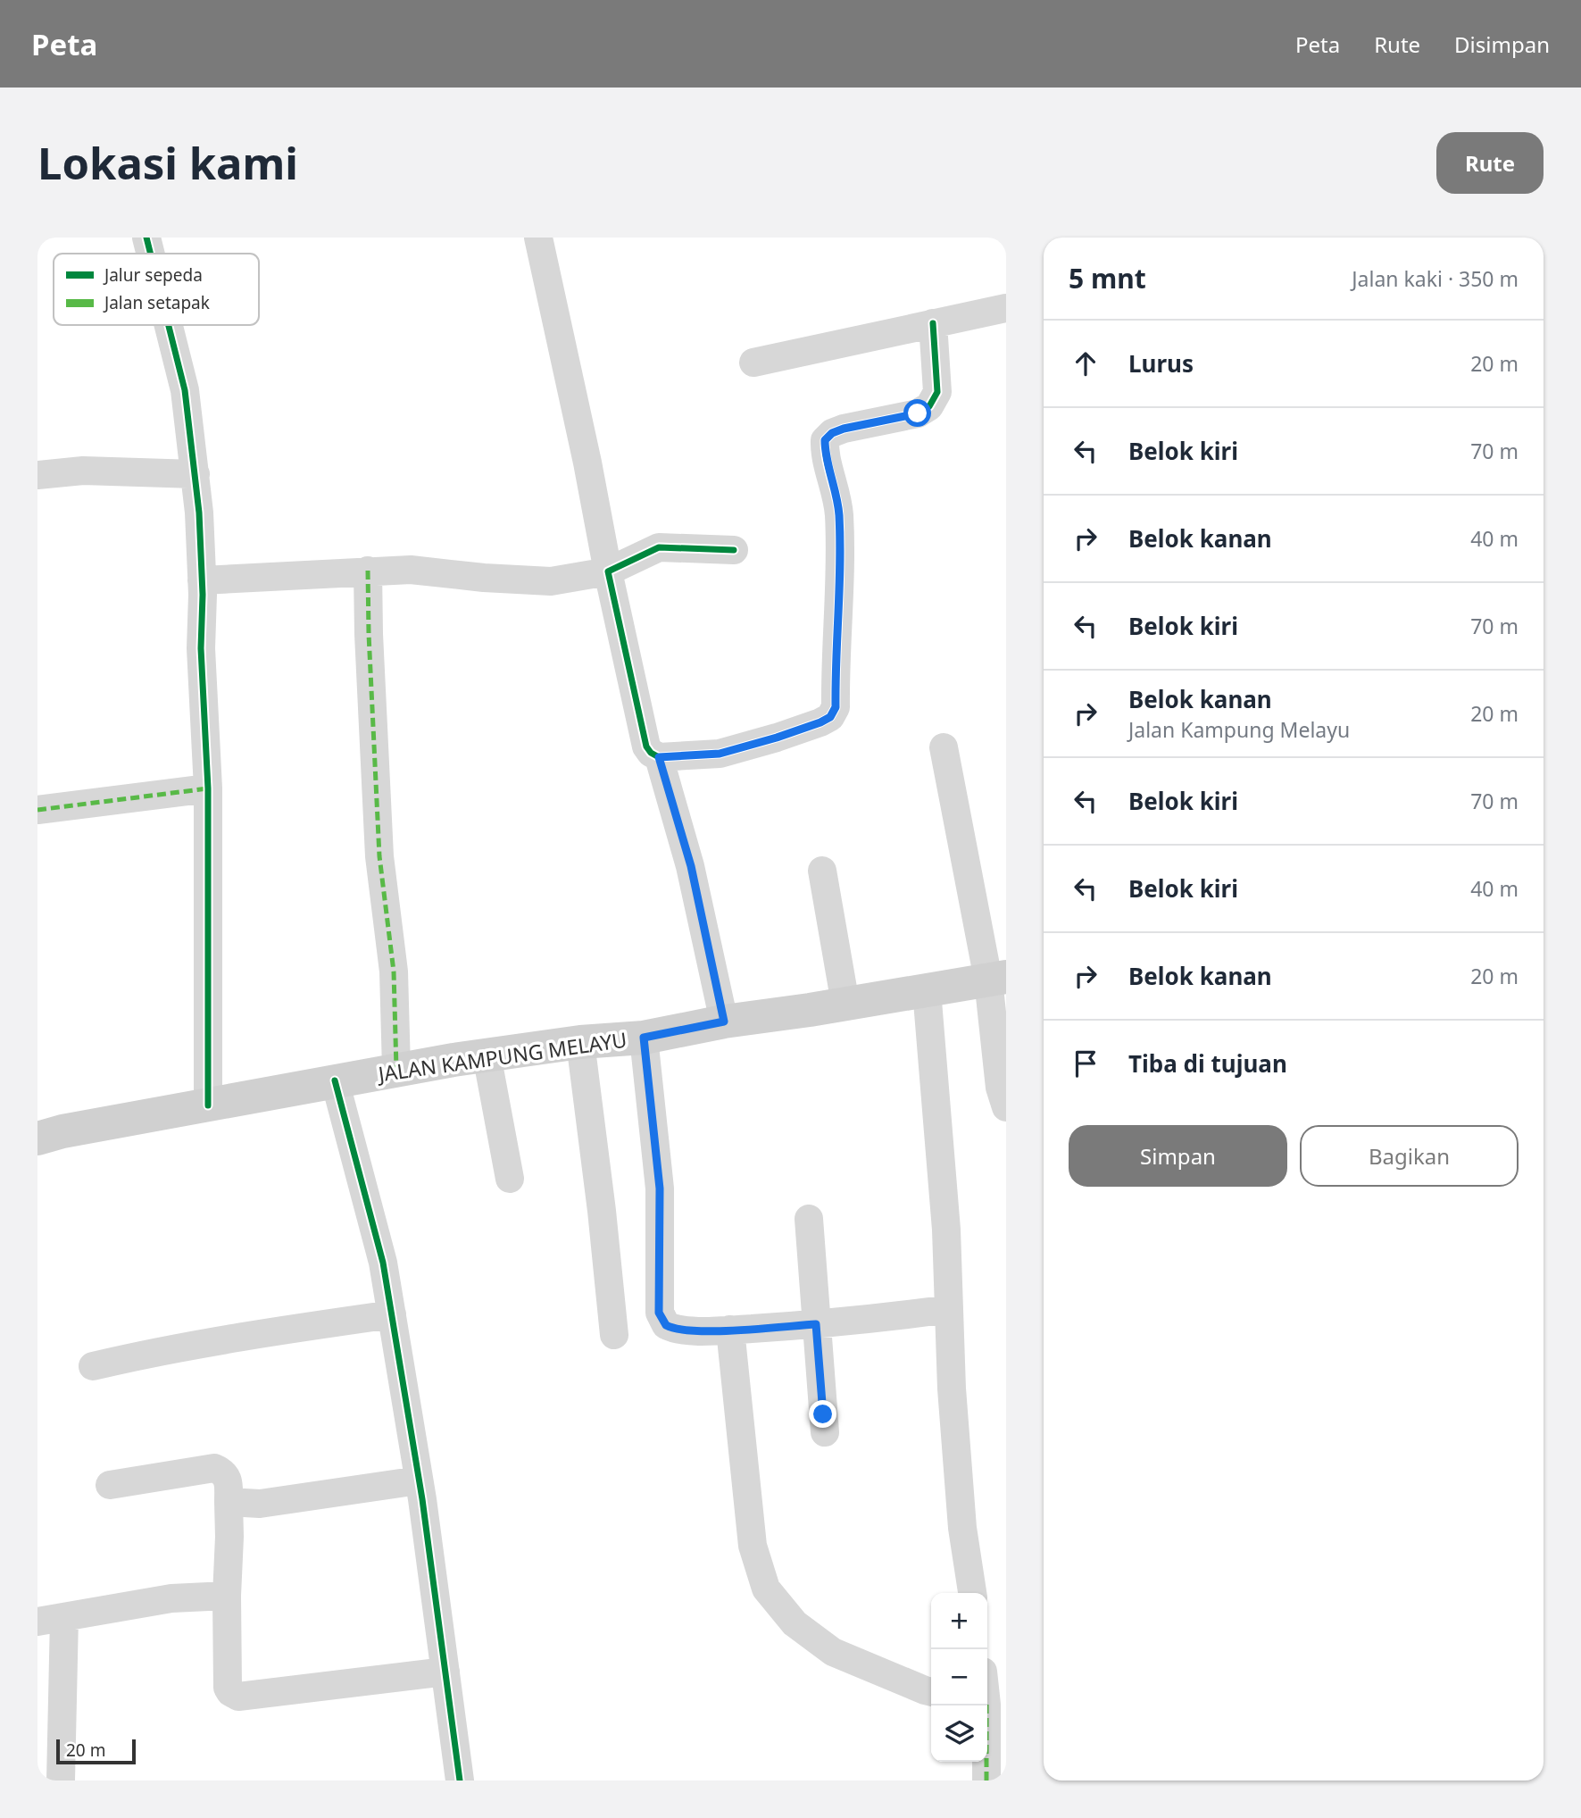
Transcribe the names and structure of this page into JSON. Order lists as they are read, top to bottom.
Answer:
{
  "streets": {
    "main road": ["JALAN KAMPUNG MELAYU"]
  },
  "legend": ["Jalur sepeda", "Jalan setapak"],
  "scale_bar": "20 m",
  "page": {
    "header": "Peta",
    "nav": ["Peta", "Rute", "Disimpan"],
    "buttons": [
      "Rute",
      ["Simpan", "Bagikan"]
    ],
    "title": "Lokasi kami",
    "heading": ["5 mnt", "Jalan kaki · 350 m"],
    "list": [
      ["Lurus", "20 m"],
      ["Belok kiri", "70 m"],
      ["Belok kanan", "40 m"],
      ["Belok kiri", "70 m"],
      ["Belok kanan", "Jalan Kampung Melayu", "20 m"],
      ["Belok kiri", "70 m"],
      ["Belok kiri", "40 m"],
      ["Belok kanan", "20 m"],
      "Tiba di tujuan"
    ],
    "map_buttons": ["+", "−"],
    "scale": "20 m"
  }
}
